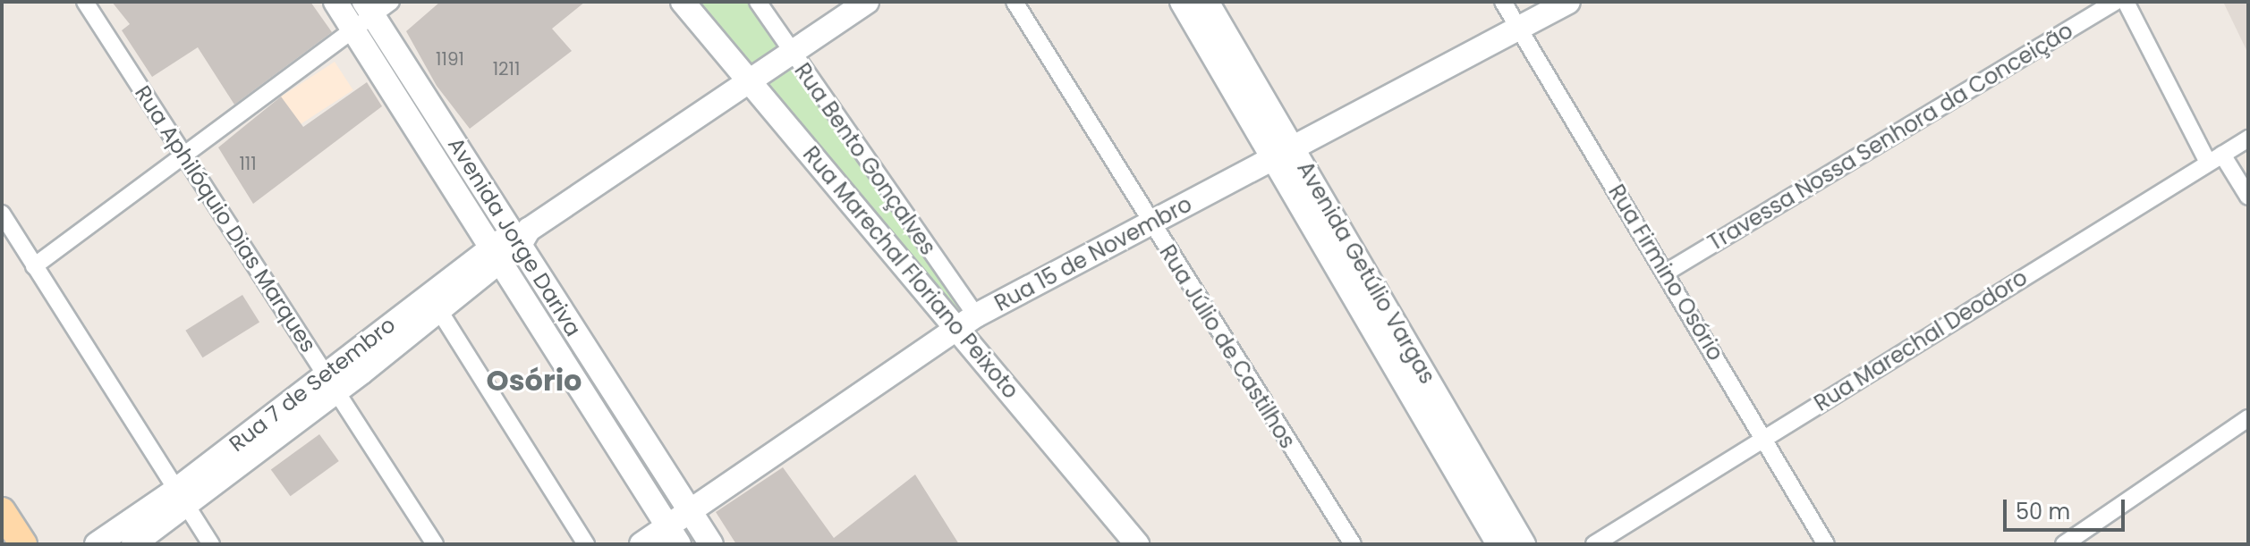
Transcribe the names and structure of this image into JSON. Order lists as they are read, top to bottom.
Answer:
{
  "streets": {
    "street": [
      "Travessa Nossa Senhora da Conceição",
      "Rua Bento Gonçalves",
      "Rua Aphilóquio Dias Marques",
      "Avenida Jorge Dariva",
      "Rua 15 de Novembro",
      "Rua Marechal Floriano Peixoto",
      "Avenida Getúlio Vargas",
      "Rua Firmino Osório",
      "Rua Marechal Deodoro",
      "Rua Júlio de Castilhos",
      "Rua 7 de Setembro"
    ]
  },
  "crossings": [
    ["Travessa Nossa Senhora da Conceição", "Rua Firmino Osório"],
    ["Rua Bento Gonçalves", "Rua 15 de Novembro"],
    ["Rua Bento Gonçalves", "Rua Marechal Floriano Peixoto"],
    ["Rua Bento Gonçalves", "Rua 7 de Setembro"],
    ["Rua Aphilóquio Dias Marques", "Rua 7 de Setembro"],
    ["Avenida Jorge Dariva", "Rua 15 de Novembro"],
    ["Avenida Jorge Dariva", "Rua 7 de Setembro"],
    ["Rua 15 de Novembro", "Rua Marechal Floriano Peixoto"],
    ["Rua 15 de Novembro", "Avenida Getúlio Vargas"],
    ["Rua 15 de Novembro", "Rua Firmino Osório"],
    ["Rua 15 de Novembro", "Rua Júlio de Castilhos"],
    ["Rua Marechal Floriano Peixoto", "Rua 7 de Setembro"],
    ["Rua Firmino Osório", "Rua Marechal Deodoro"]
  ],
  "districts": ["Osório"],
  "house_numbers": ["1191", "1211", "111"],
  "scale_bar": "50 m"
}
